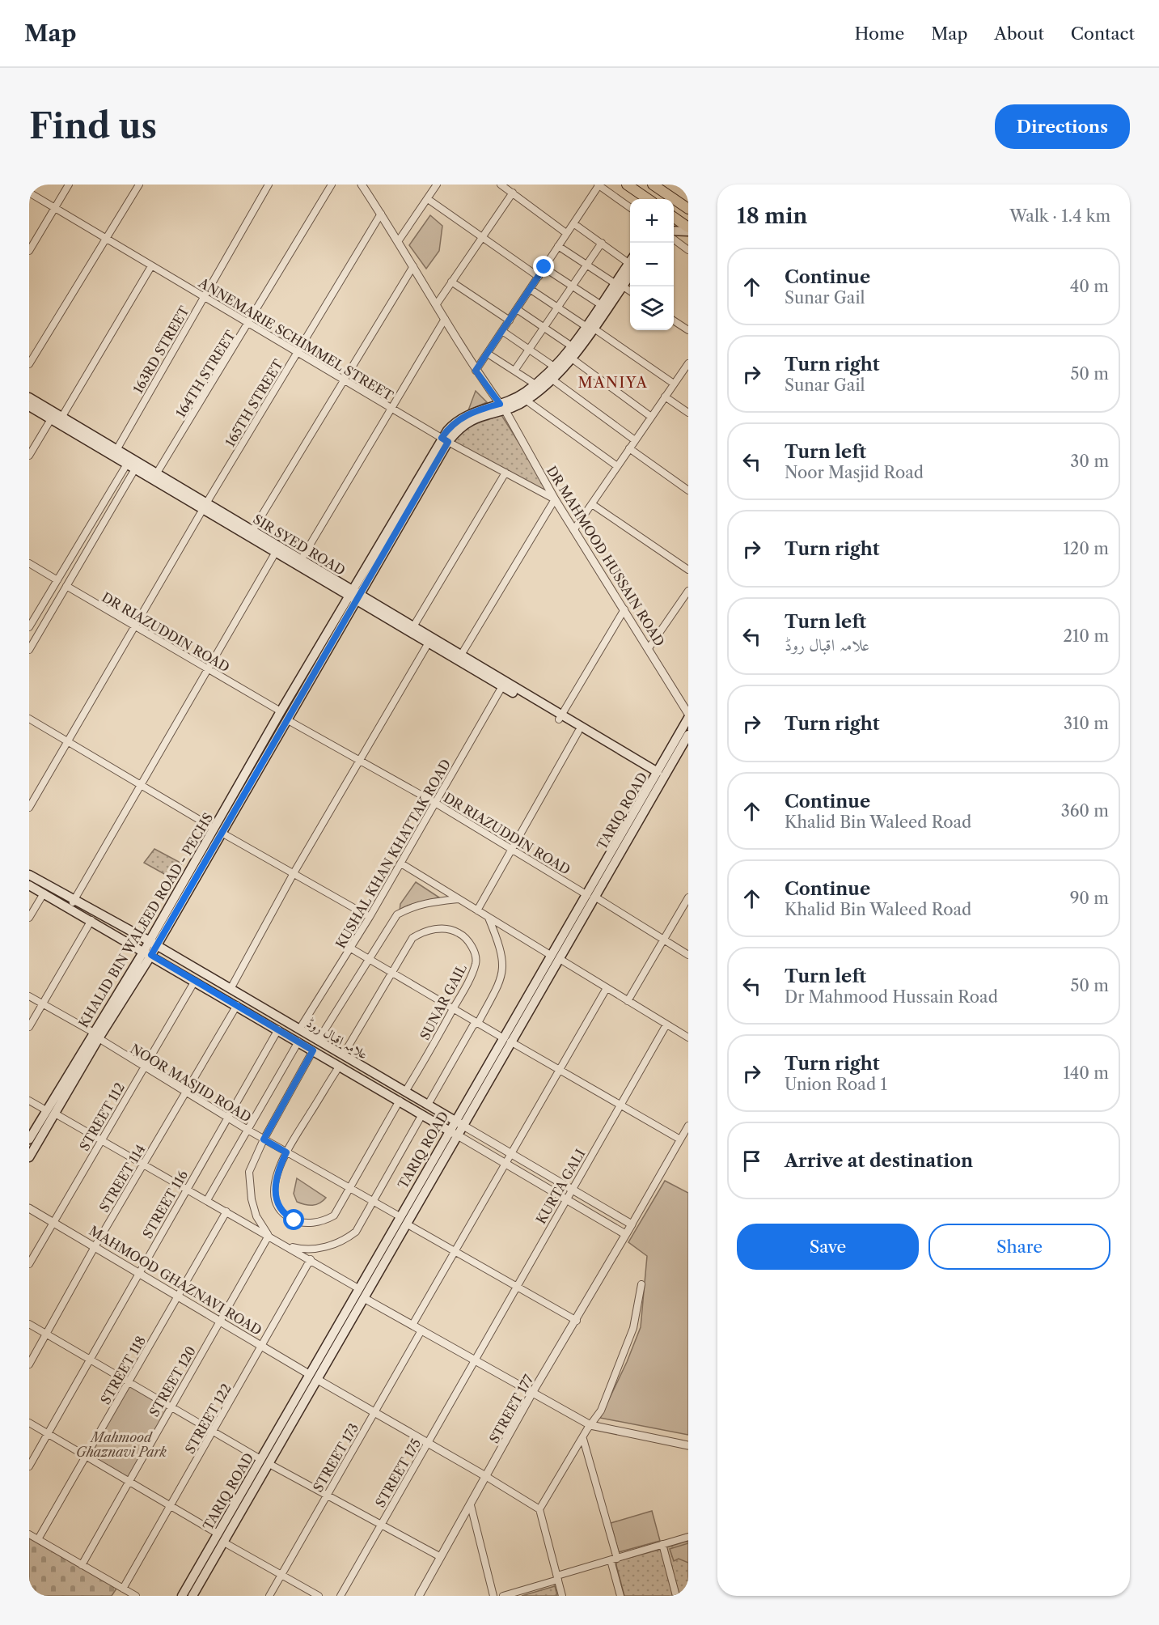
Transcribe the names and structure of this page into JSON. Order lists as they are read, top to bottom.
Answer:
{
  "streets": {
    "main road": [
      "SIR SYED ROAD",
      "TARIQ ROAD",
      "KHALID BIN WALEED ROAD - PECHS",
      "علامہ اقبال روڈ"
    ],
    "street": [
      "ANNEMARIE SCHIMMEL STREET",
      "163RD STREET",
      "164TH STREET",
      "165TH STREET",
      "DR MAHMOOD HUSSAIN ROAD",
      "DR RIAZUDDIN ROAD",
      "KUSHAL KHAN KHATTAK ROAD",
      "SUNAR GAIL",
      "NOOR MASJID ROAD",
      "STREET 112",
      "STREET 114",
      "KURTA GALI",
      "STREET 116",
      "MAHMOOD GHAZNAVI ROAD",
      "STREET 118",
      "STREET 120",
      "STREET 177",
      "STREET 122",
      "STREET 173",
      "STREET 175"
    ]
  },
  "crossings": [
    ["ANNEMARIE SCHIMMEL STREET", "163RD STREET"],
    ["ANNEMARIE SCHIMMEL STREET", "164TH STREET"],
    ["ANNEMARIE SCHIMMEL STREET", "165TH STREET"],
    ["ANNEMARIE SCHIMMEL STREET", "DR MAHMOOD HUSSAIN ROAD"],
    ["ANNEMARIE SCHIMMEL STREET", "KHALID BIN WALEED ROAD - PECHS"],
    ["163RD STREET", "SIR SYED ROAD"],
    ["164TH STREET", "SIR SYED ROAD"],
    ["165TH STREET", "SIR SYED ROAD"],
    ["165TH STREET", "DR MAHMOOD HUSSAIN ROAD"],
    ["165TH STREET", "DR RIAZUDDIN ROAD"],
    ["SIR SYED ROAD", "TARIQ ROAD"],
    ["SIR SYED ROAD", "KUSHAL KHAN KHATTAK ROAD"],
    ["SIR SYED ROAD", "KHALID BIN WALEED ROAD - PECHS"],
    ["DR RIAZUDDIN ROAD", "TARIQ ROAD"],
    ["DR RIAZUDDIN ROAD", "KUSHAL KHAN KHATTAK ROAD"],
    ["DR RIAZUDDIN ROAD", "KHALID BIN WALEED ROAD - PECHS"],
    ["TARIQ ROAD", "علامہ اقبال روڈ"],
    ["TARIQ ROAD", "NOOR MASJID ROAD"],
    ["TARIQ ROAD", "MAHMOOD GHAZNAVI ROAD"],
    ["KUSHAL KHAN KHATTAK ROAD", "علامہ اقبال روڈ"],
    ["KHALID BIN WALEED ROAD - PECHS", "علامہ اقبال روڈ"],
    ["KHALID BIN WALEED ROAD - PECHS", "NOOR MASJID ROAD"],
    ["SUNAR GAIL", "علامہ اقبال روڈ"],
    ["علامہ اقبال روڈ", "STREET 112"],
    ["علامہ اقبال روڈ", "STREET 114"],
    ["علامہ اقبال روڈ", "KURTA GALI"],
    ["علامہ اقبال روڈ", "STREET 116"],
    ["علامہ اقبال روڈ", "STREET 177"],
    ["NOOR MASJID ROAD", "STREET 112"],
    ["NOOR MASJID ROAD", "STREET 114"],
    ["NOOR MASJID ROAD", "STREET 116"],
    ["STREET 112", "MAHMOOD GHAZNAVI ROAD"],
    ["STREET 114", "MAHMOOD GHAZNAVI ROAD"],
    ["KURTA GALI", "STREET 175"],
    ["STREET 116", "MAHMOOD GHAZNAVI ROAD"],
    ["MAHMOOD GHAZNAVI ROAD", "STREET 118"],
    ["MAHMOOD GHAZNAVI ROAD", "STREET 120"],
    ["MAHMOOD GHAZNAVI ROAD", "STREET 122"]
  ],
  "districts": ["MANIYA"],
  "parks": ["Mahmood Ghaznavi Park"],
  "page": {
    "header": "Map",
    "nav": [
      "Home",
      "Map",
      "About",
      "Contact"
    ],
    "buttons": [
      "Directions",
      ["Save", "Share"]
    ],
    "title": "Find us",
    "heading": ["18 min", "Walk · 1.4 km"],
    "map_buttons": ["+", "−"],
    "list": [
      ["Continue", "Sunar Gail", "40 m"],
      ["Turn right", "Sunar Gail", "50 m"],
      ["Turn left", "Noor Masjid Road", "30 m"],
      ["Turn right", "120 m"],
      ["Turn left", "علامہ اقبال روڈ", "210 m"],
      ["Turn right", "310 m"],
      ["Continue", "Khalid Bin Waleed Road", "360 m"],
      ["Continue", "Khalid Bin Waleed Road", "90 m"],
      ["Turn left", "Dr Mahmood Hussain Road", "50 m"],
      ["Turn right", "Union Road 1", "140 m"],
      "Arrive at destination"
    ]
  }
}
